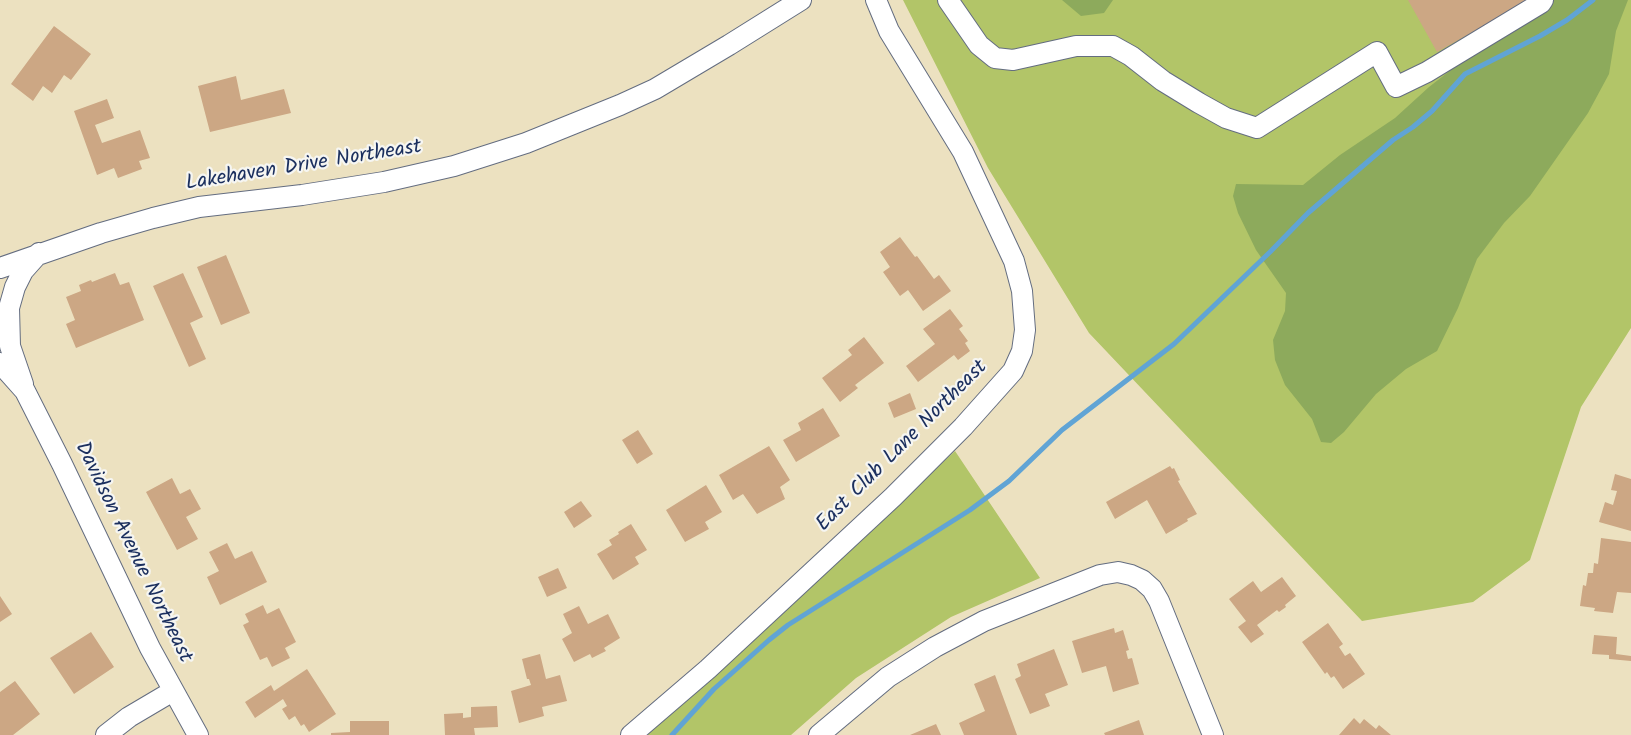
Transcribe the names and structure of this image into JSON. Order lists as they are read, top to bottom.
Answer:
{
  "streets": {
    "street": ["Lakehaven Drive Northeast", "East Club Lane Northeast", "Davidson Avenue Northeast"]
  },
  "crossings": [
    ["Lakehaven Drive Northeast", "Davidson Avenue Northeast"]
  ]
}
